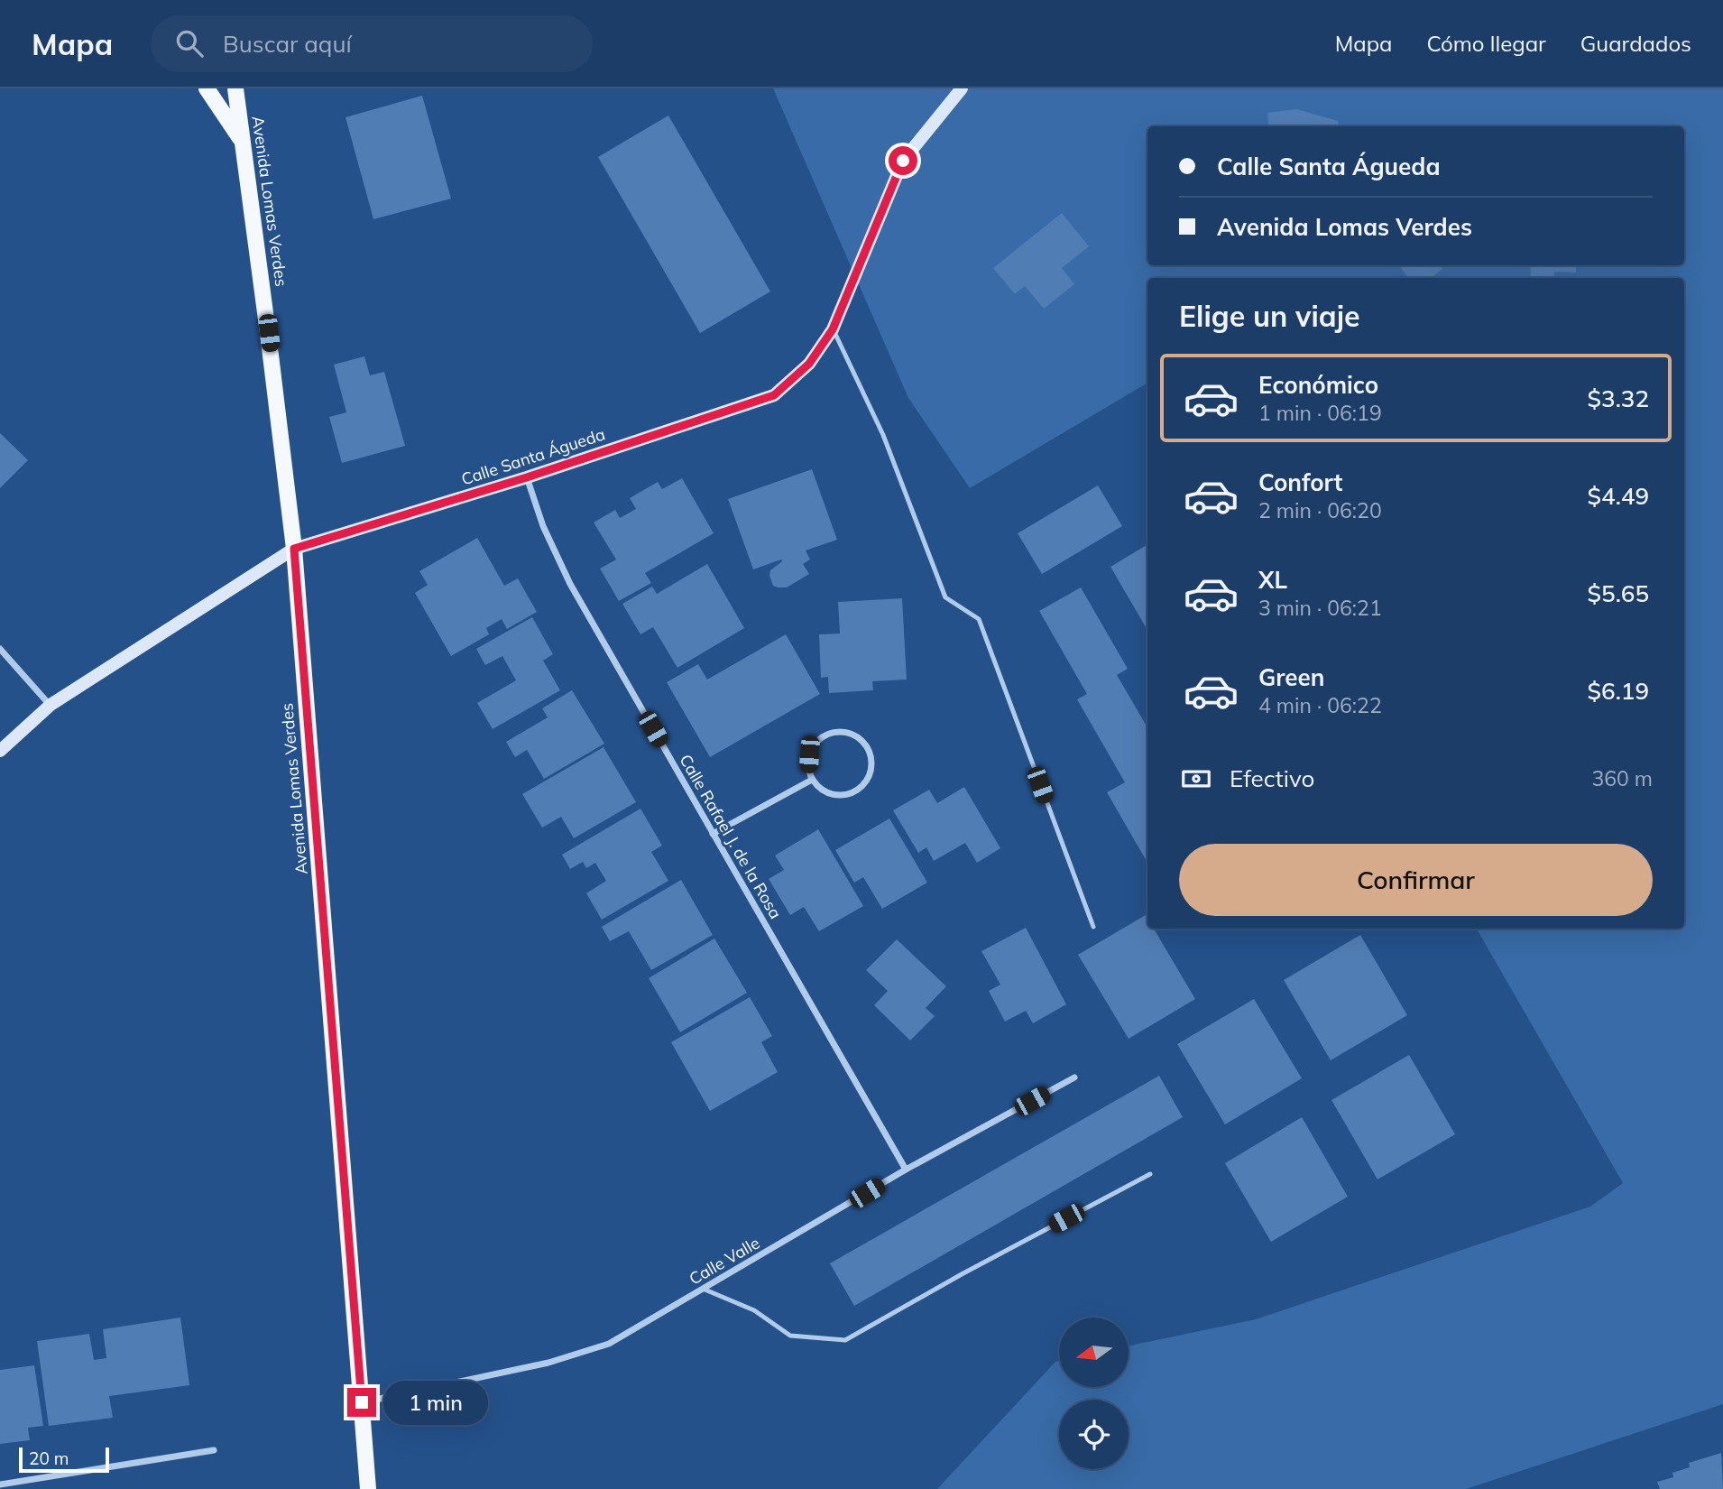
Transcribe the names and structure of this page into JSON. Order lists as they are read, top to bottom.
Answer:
{
  "streets": {
    "main road": ["Avenida Lomas Verdes"],
    "street": ["Calle Santa Águeda", "Calle Rafael J. de la Rosa", "Calle Valle"]
  },
  "crossings": [
    ["Avenida Lomas Verdes", "Calle Santa Águeda"],
    ["Avenida Lomas Verdes", "Calle Valle"],
    ["Calle Santa Águeda", "Calle Rafael J. de la Rosa"],
    ["Calle Rafael J. de la Rosa", "Calle Valle"]
  ],
  "scale_bar": "20 m",
  "north": "left",
  "page": {
    "header": "Mapa",
    "search": "Buscar aquí",
    "nav": ["Mapa", "Cómo llegar", "Guardados"],
    "banner": ["Calle Santa Águeda", "Avenida Lomas Verdes"],
    "heading": "Elige un viaje",
    "list": [
      {
        "name": "Económico",
        "note": "1 min · 06:19",
        "value": "$3.32"
      },
      {
        "name": "Confort",
        "note": "2 min · 06:20",
        "value": "$4.49"
      },
      {
        "name": "XL",
        "note": "3 min · 06:21",
        "value": "$5.65"
      },
      {
        "name": "Green",
        "note": "4 min · 06:22",
        "value": "$6.19"
      }
    ],
    "pay": ["Efectivo", "360 m"],
    "buttons": "Confirmar",
    "bubble": "1 min",
    "scale": "20 m"
  }
}
